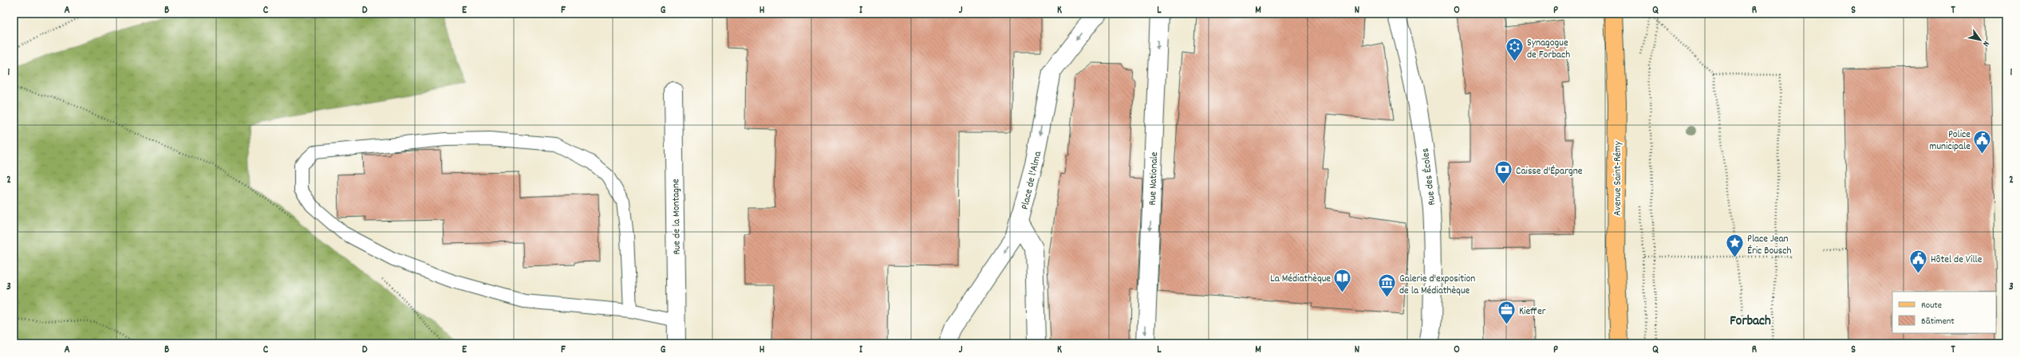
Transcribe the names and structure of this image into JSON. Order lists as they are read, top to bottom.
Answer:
{
  "streets": {
    "main road": ["Avenue Saint-Rémy"],
    "street": [
      "Rue des Écoles",
      "Rue Nationale",
      "Place de l'Alma",
      "Rue de la Montagne"
    ]
  },
  "one_way": ["Place de l'Alma"],
  "districts": ["Forbach"],
  "places": {
    "synagogue": ["Synagogue de Forbach"],
    "public building": ["Police municipale", "Hôtel de Ville"],
    "bank": ["Caisse d'Épargne"],
    "place": ["Place Jean Éric Bousch"],
    "library": ["La Médiathèque"],
    "museum": ["Galerie d'exposition de la Médiathèque"],
    "office": ["Kieffer"]
  },
  "legend": ["Route", "Bâtiment"],
  "north": "bottom right",
  "grid": {
    "columns": [
      "A",
      "B",
      "C",
      "D",
      "E",
      "F",
      "G",
      "H",
      "I",
      "J",
      "K",
      "L",
      "M",
      "N",
      "O",
      "P",
      "Q",
      "R",
      "S",
      "T"
    ],
    "rows": ["1", "2", "3"]
  }
}
